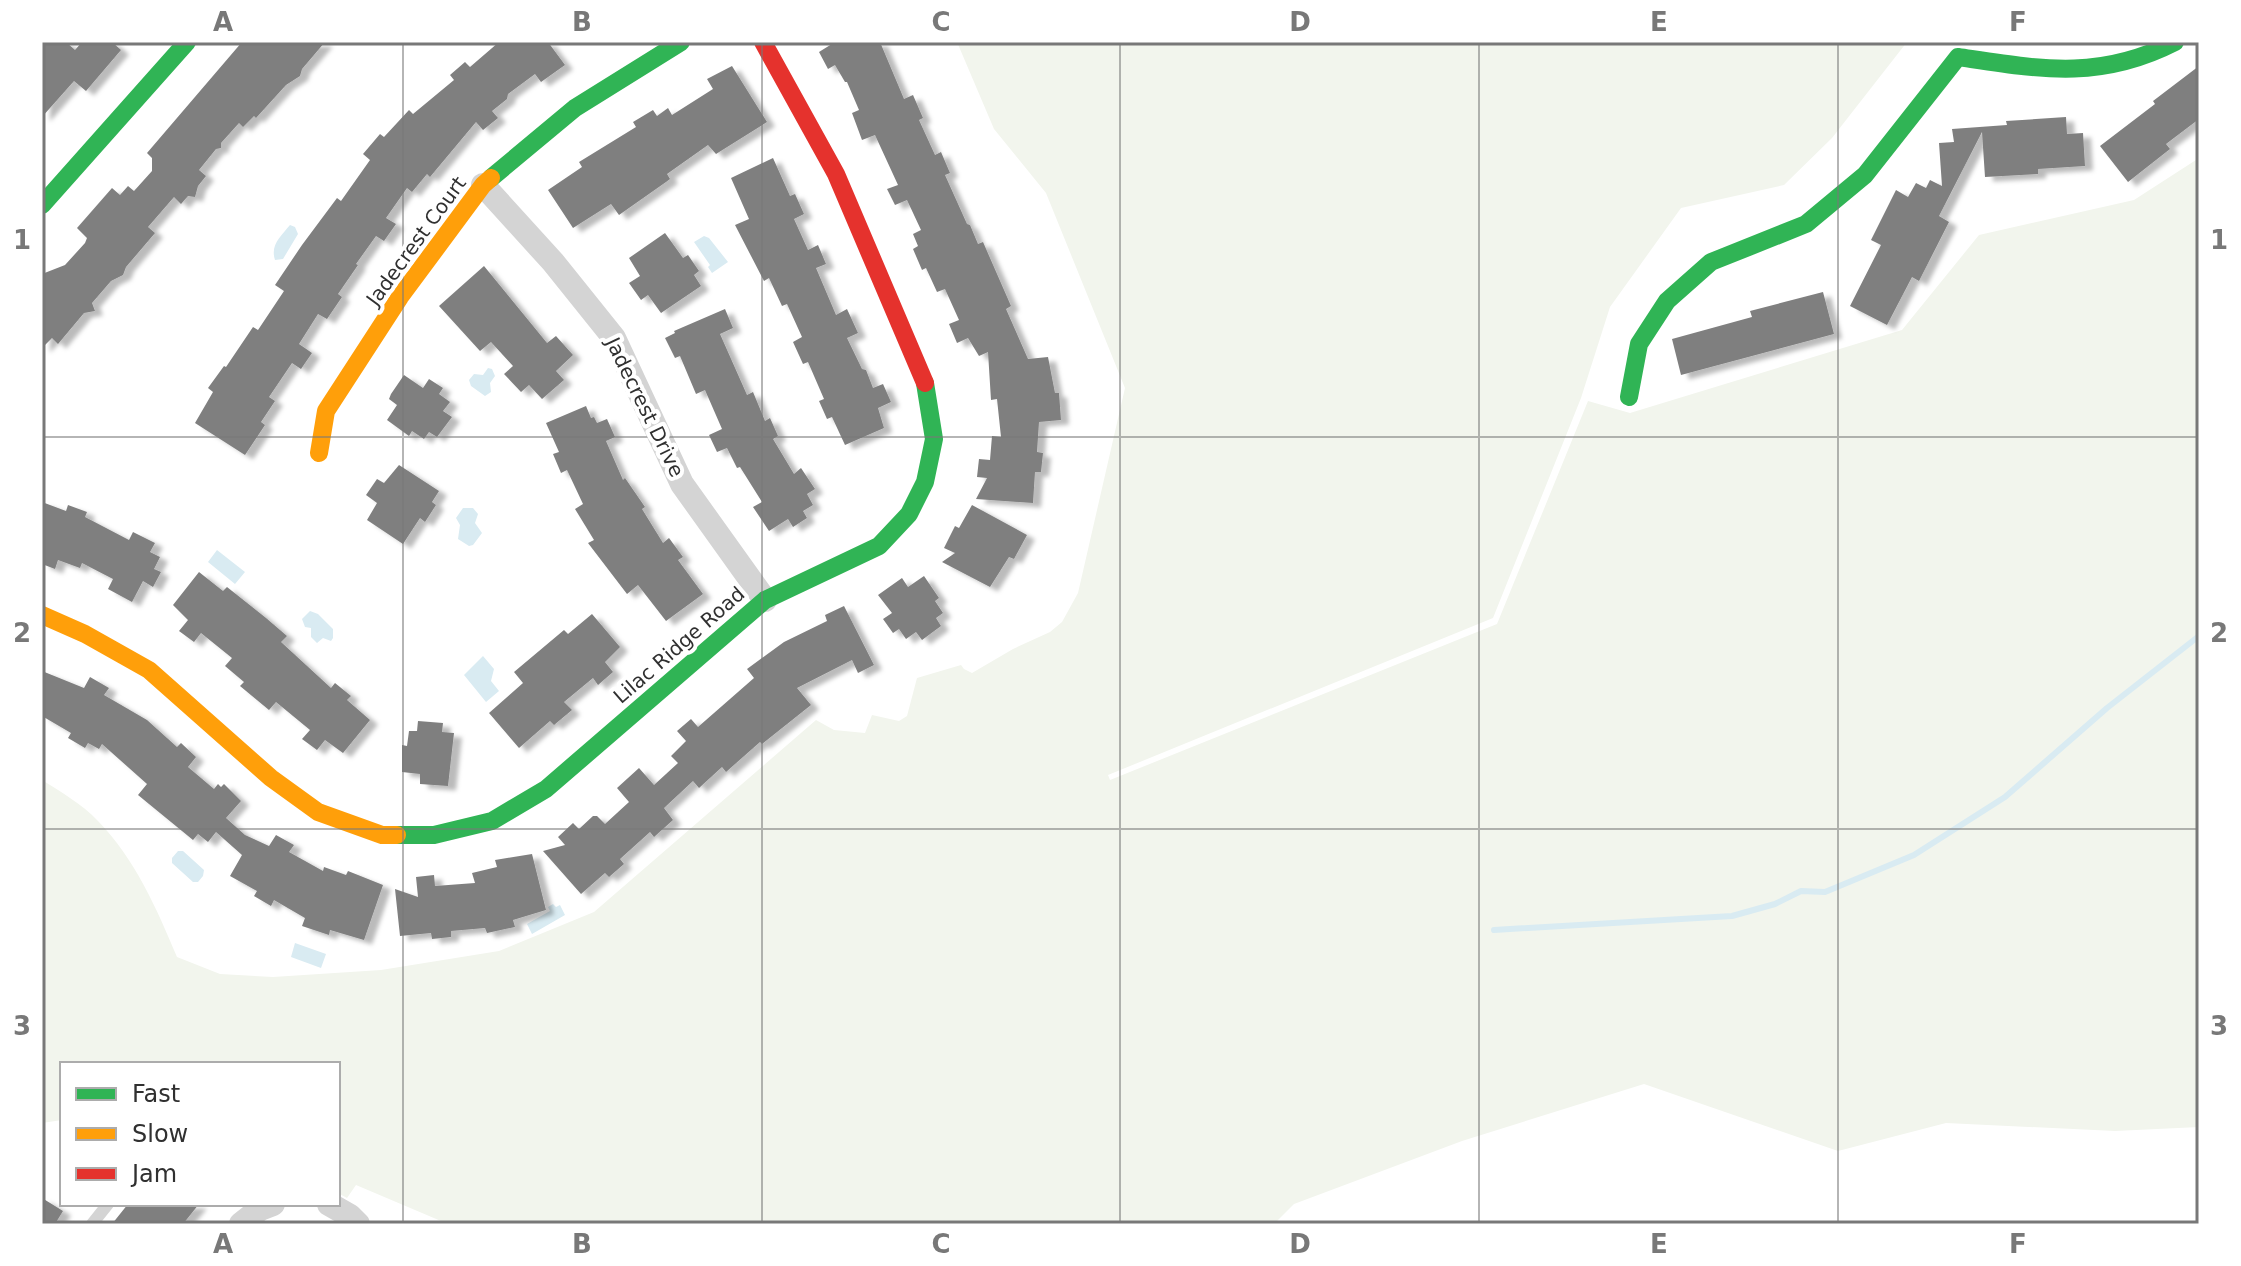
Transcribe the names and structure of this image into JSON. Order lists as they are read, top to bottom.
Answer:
{
  "streets": {
    "street": ["Jadecrest Court", "Jadecrest Drive", "Lilac Ridge Road"]
  },
  "crossings": [
    ["Jadecrest Court", "Jadecrest Drive"],
    ["Jadecrest Drive", "Lilac Ridge Road"]
  ],
  "legend": ["Fast", "Slow", "Jam"],
  "grid": {
    "columns": [
      "A",
      "B",
      "C",
      "D",
      "E",
      "F"
    ],
    "rows": ["1", "2", "3"]
  }
}
